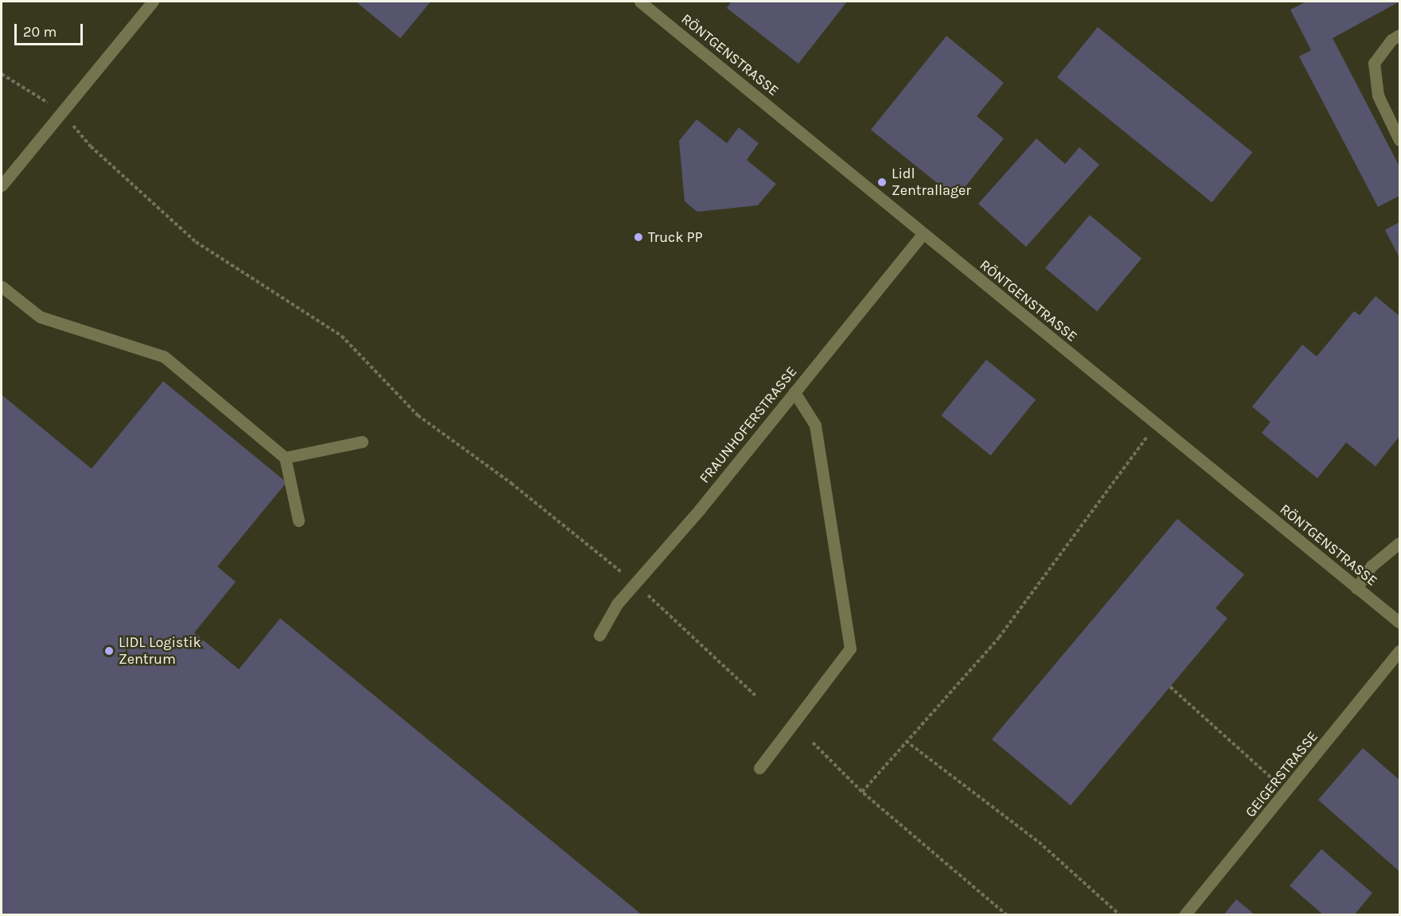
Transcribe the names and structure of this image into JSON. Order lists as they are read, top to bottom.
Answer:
{
  "streets": {
    "street": ["RÖNTGENSTRASSE", "FRAUNHOFERSTRASSE", "GEIGERSTRASSE"]
  },
  "crossings": [
    ["RÖNTGENSTRASSE", "FRAUNHOFERSTRASSE"]
  ],
  "places": ["Lidl Zentrallager", "Truck PP", "LIDL Logistik Zentrum"],
  "scale_bar": "20 m"
}
